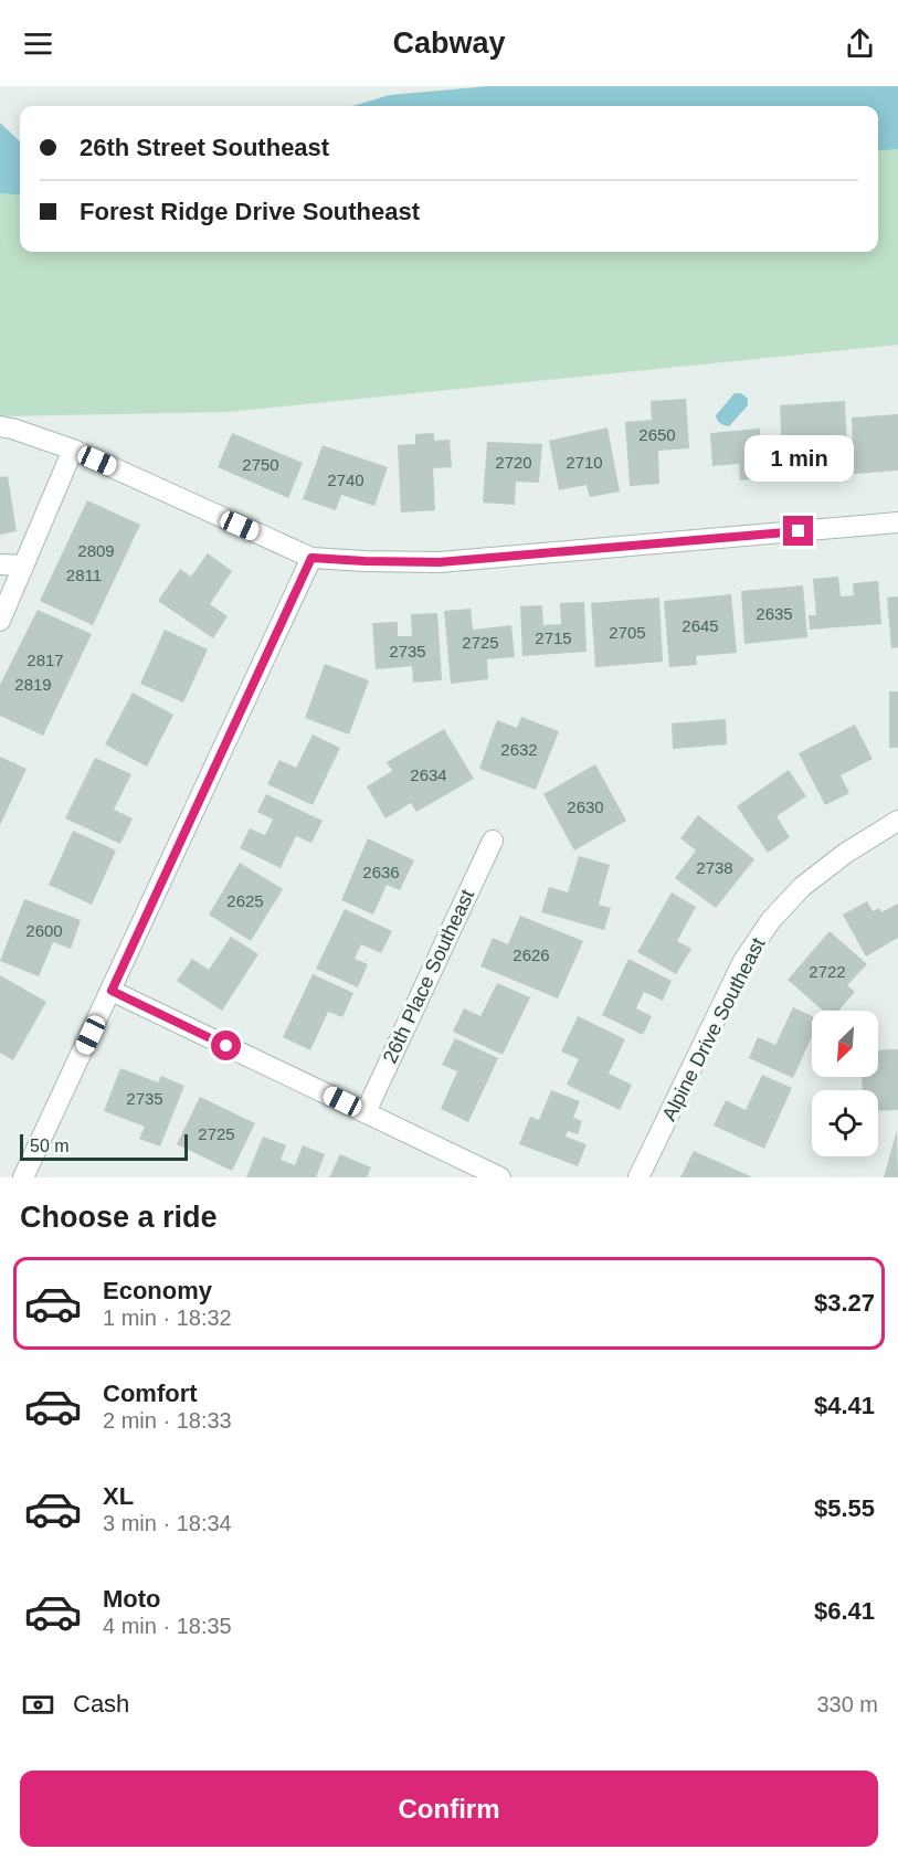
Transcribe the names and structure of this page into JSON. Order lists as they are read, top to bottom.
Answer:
{
  "streets": {
    "street": ["26th Place Southeast", "Alpine Drive Southeast"]
  },
  "house_numbers": [
    "2650",
    "2720",
    "2710",
    "2750",
    "2740",
    "2809",
    "2811",
    "2635",
    "2645",
    "2705",
    "2715",
    "2725",
    "2735",
    "2817",
    "2819",
    "2632",
    "2634",
    "2630",
    "2738",
    "2636",
    "2625",
    "2600",
    "2626",
    "2722",
    "2735",
    "2725"
  ],
  "scale_bar": "50 m",
  "north": "bottom left",
  "page": {
    "header": "Cabway",
    "banner": ["26th Street Southeast", "Forest Ridge Drive Southeast"],
    "bubble": "1 min",
    "scale": "50 m",
    "heading": "Choose a ride",
    "list": [
      {
        "name": "Economy",
        "note": "1 min · 18:32",
        "value": "$3.27"
      },
      {
        "name": "Comfort",
        "note": "2 min · 18:33",
        "value": "$4.41"
      },
      {
        "name": "XL",
        "note": "3 min · 18:34",
        "value": "$5.55"
      },
      {
        "name": "Moto",
        "note": "4 min · 18:35",
        "value": "$6.41"
      }
    ],
    "pay": ["Cash", "330 m"],
    "buttons": "Confirm"
  }
}
